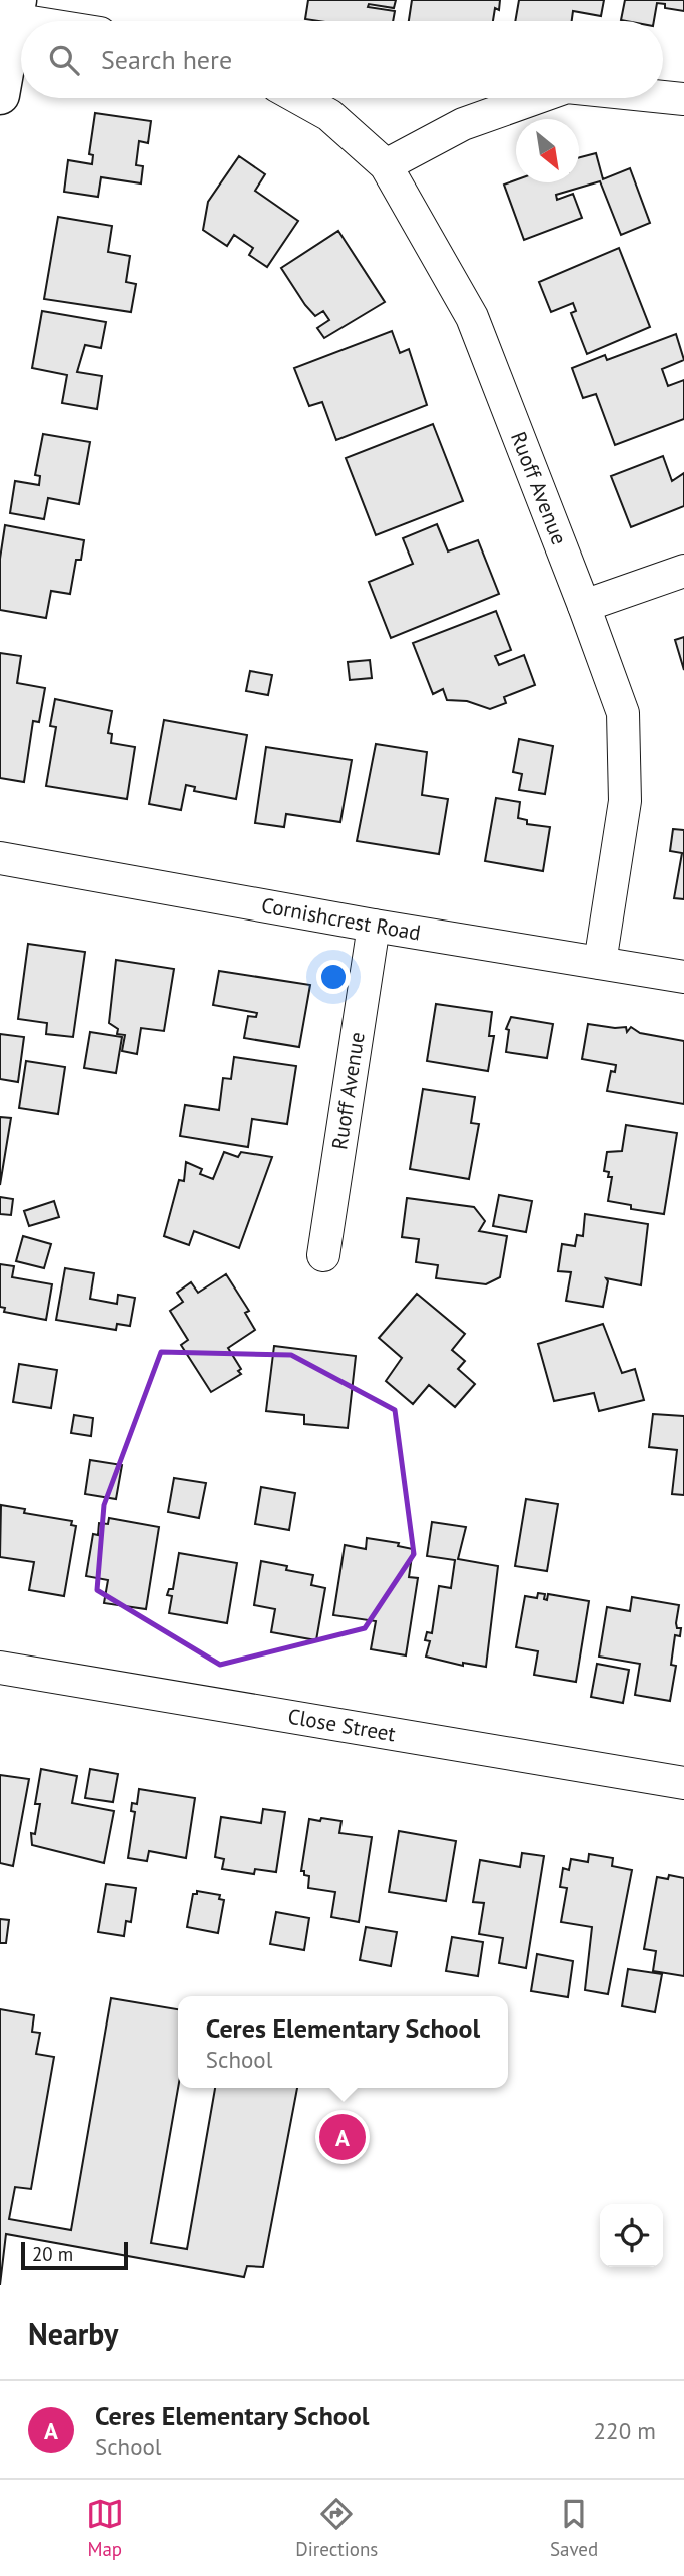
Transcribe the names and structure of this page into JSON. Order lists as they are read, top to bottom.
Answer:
{
  "streets": {
    "street": ["Ruoff Avenue", "Cornishcrest Road", "Close Street"]
  },
  "crossings": [
    ["Ruoff Avenue", "Cornishcrest Road"]
  ],
  "scale_bar": "20 m",
  "north": "bottom right",
  "page": {
    "search": "Search here",
    "popup": ["Ceres Elementary School", "School"],
    "pins": "A",
    "scale": "20 m",
    "heading": "Nearby",
    "list": [
      {
        "mark": "A",
        "name": "Ceres Elementary School",
        "note": "School",
        "value": "220 m"
      }
    ],
    "nav": ["Map", "Directions", "Saved"]
  }
}
